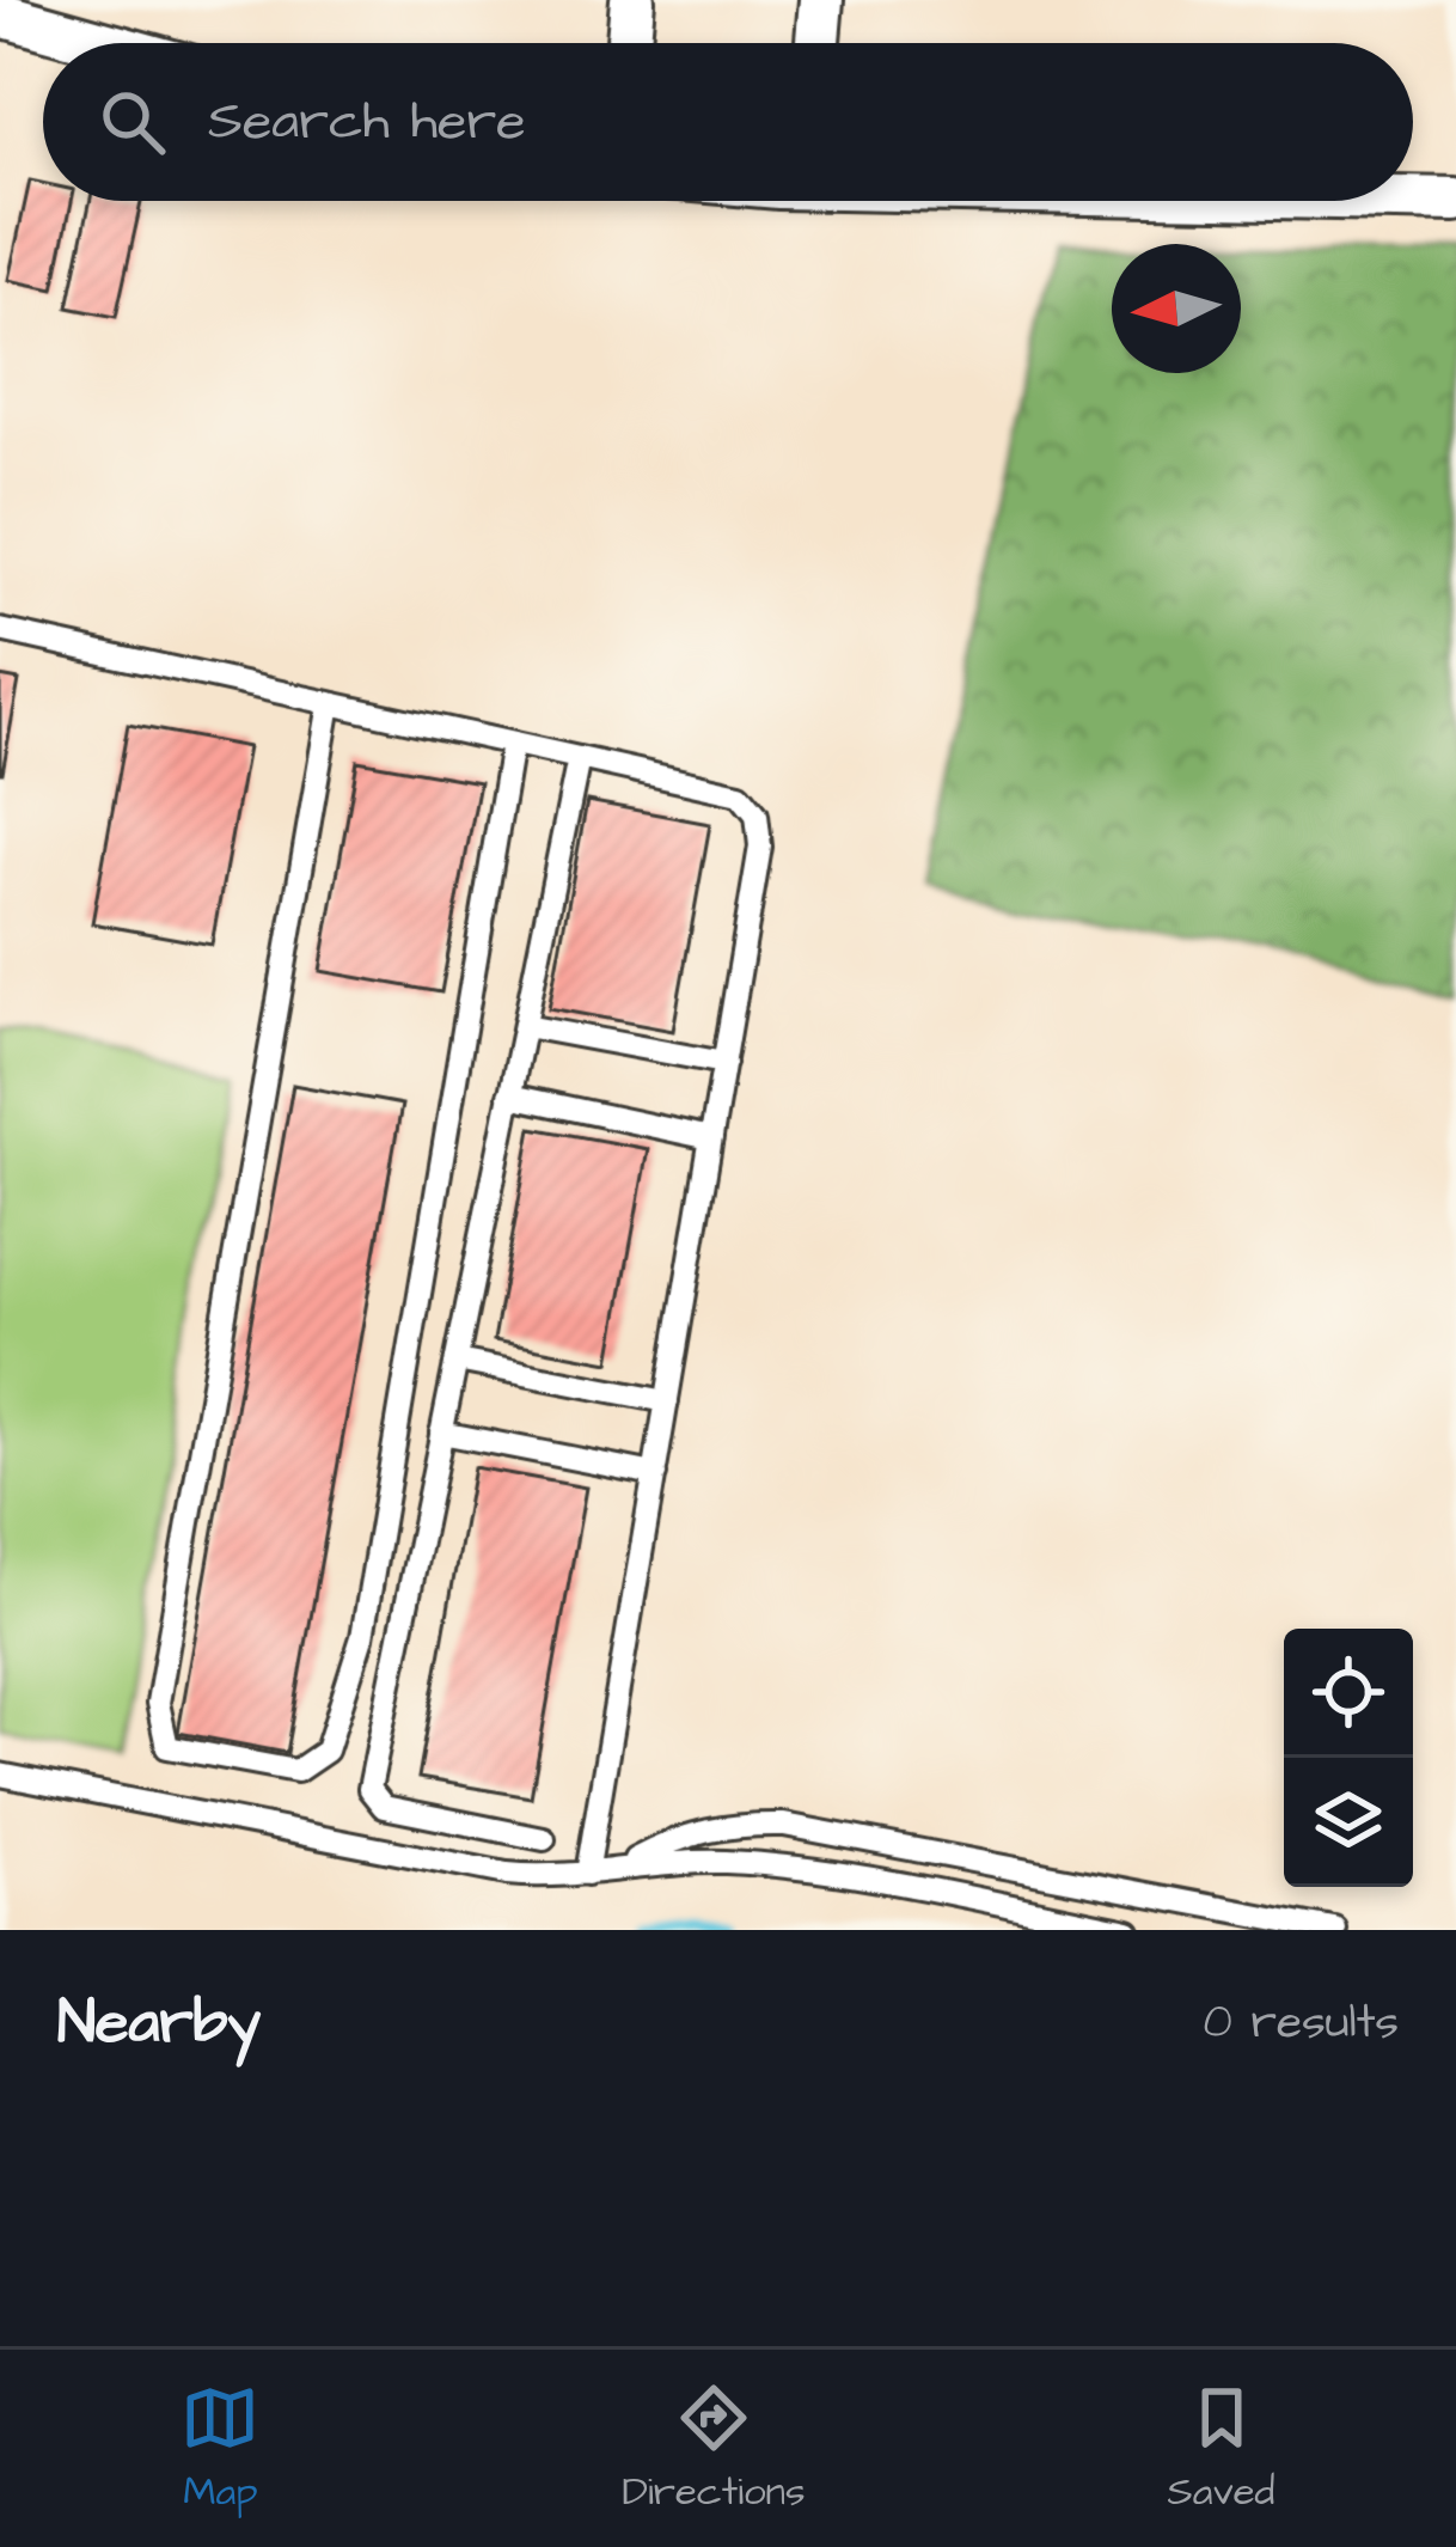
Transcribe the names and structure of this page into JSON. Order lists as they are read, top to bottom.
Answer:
{
  "north": "left",
  "page": {
    "search": "Search here",
    "heading": ["Nearby", "0 results"],
    "nav": ["Map", "Directions", "Saved"]
  }
}
